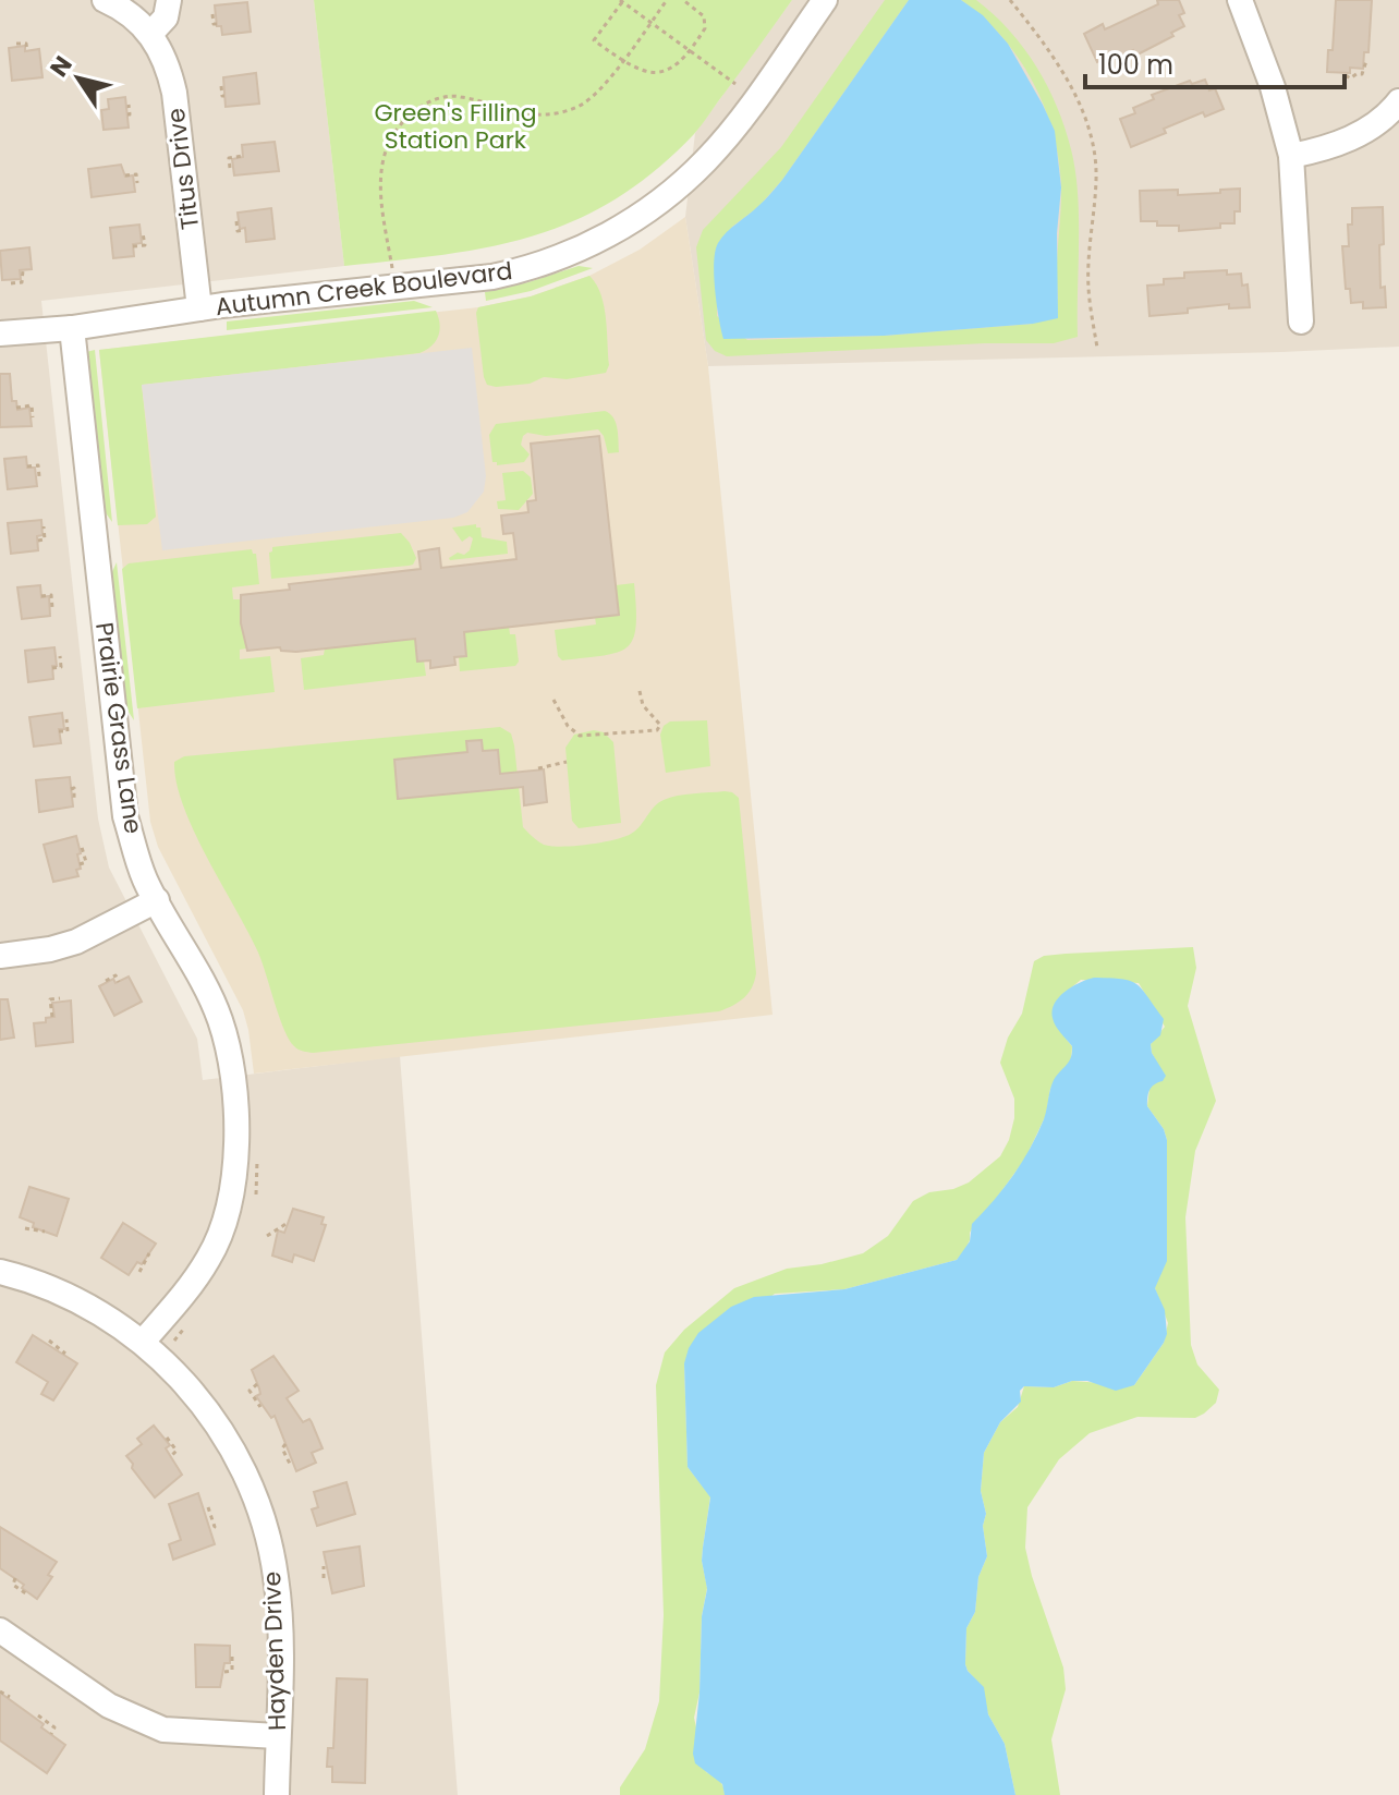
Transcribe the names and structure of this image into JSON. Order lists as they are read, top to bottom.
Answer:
{
  "streets": {
    "street": [
      "Titus Drive",
      "Autumn Creek Boulevard",
      "Prairie Grass Lane",
      "Hayden Drive"
    ]
  },
  "crossings": [
    ["Titus Drive", "Autumn Creek Boulevard"],
    ["Autumn Creek Boulevard", "Prairie Grass Lane"],
    ["Prairie Grass Lane", "Hayden Drive"]
  ],
  "parks": ["Green's Filling Station Park"],
  "scale_bar": "100 m",
  "north": "top left"
}
